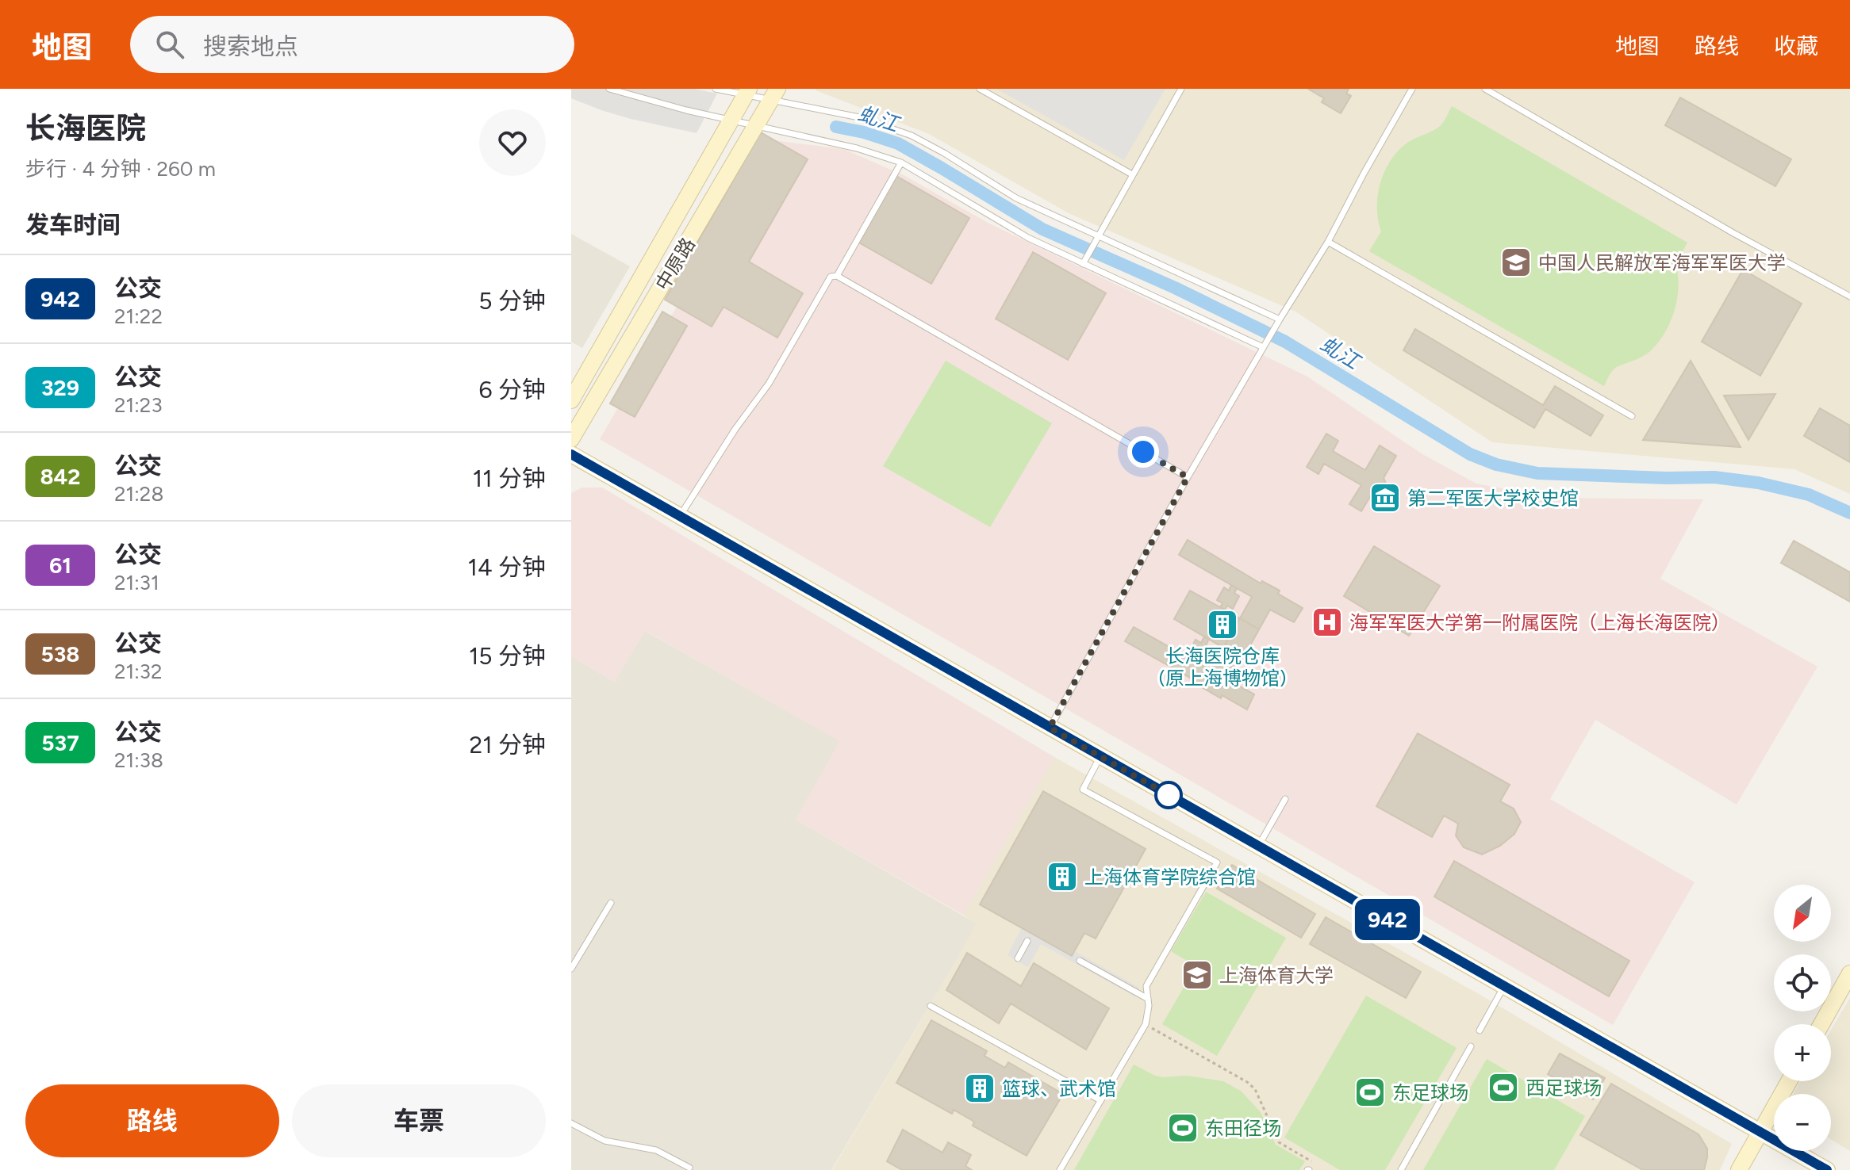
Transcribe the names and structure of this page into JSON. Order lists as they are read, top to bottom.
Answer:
{
  "streets": {
    "street": ["中原路"]
  },
  "water": ["虬江"],
  "places": {
    "school or university": ["中国人民解放军海军军医大学", "上海体育大学"],
    "museum": ["第二军医大学校史馆"],
    "hospital": ["海军军医大学第一附属医院（上海长海医院）"],
    "building": ["长海医院仓库 (原上海博物馆)", "上海体育学院综合馆", "篮球、武术馆"],
    "sports": ["西足球场", "东足球场", "东田径场"]
  },
  "lines": ["bus line 942"],
  "north": "bottom left",
  "page": {
    "header": "地图",
    "search": "搜索地点",
    "nav": ["地图", "路线", "收藏"],
    "heading": [
      ["长海医院", "步行 · 4 分钟 · 260 m"],
      "发车时间"
    ],
    "on_map": "942",
    "list": [
      {
        "mark": "942",
        "name": "公交",
        "note": "21:22",
        "value": "5 分钟"
      },
      {
        "mark": "329",
        "name": "公交",
        "note": "21:23",
        "value": "6 分钟"
      },
      {
        "mark": "842",
        "name": "公交",
        "note": "21:28",
        "value": "11 分钟"
      },
      {
        "mark": "61",
        "name": "公交",
        "note": "21:31",
        "value": "14 分钟"
      },
      {
        "mark": "538",
        "name": "公交",
        "note": "21:32",
        "value": "15 分钟"
      },
      {
        "mark": "537",
        "name": "公交",
        "note": "21:38",
        "value": "21 分钟"
      }
    ],
    "map_buttons": ["+", "−"],
    "buttons": ["路线", "车票"]
  }
}
